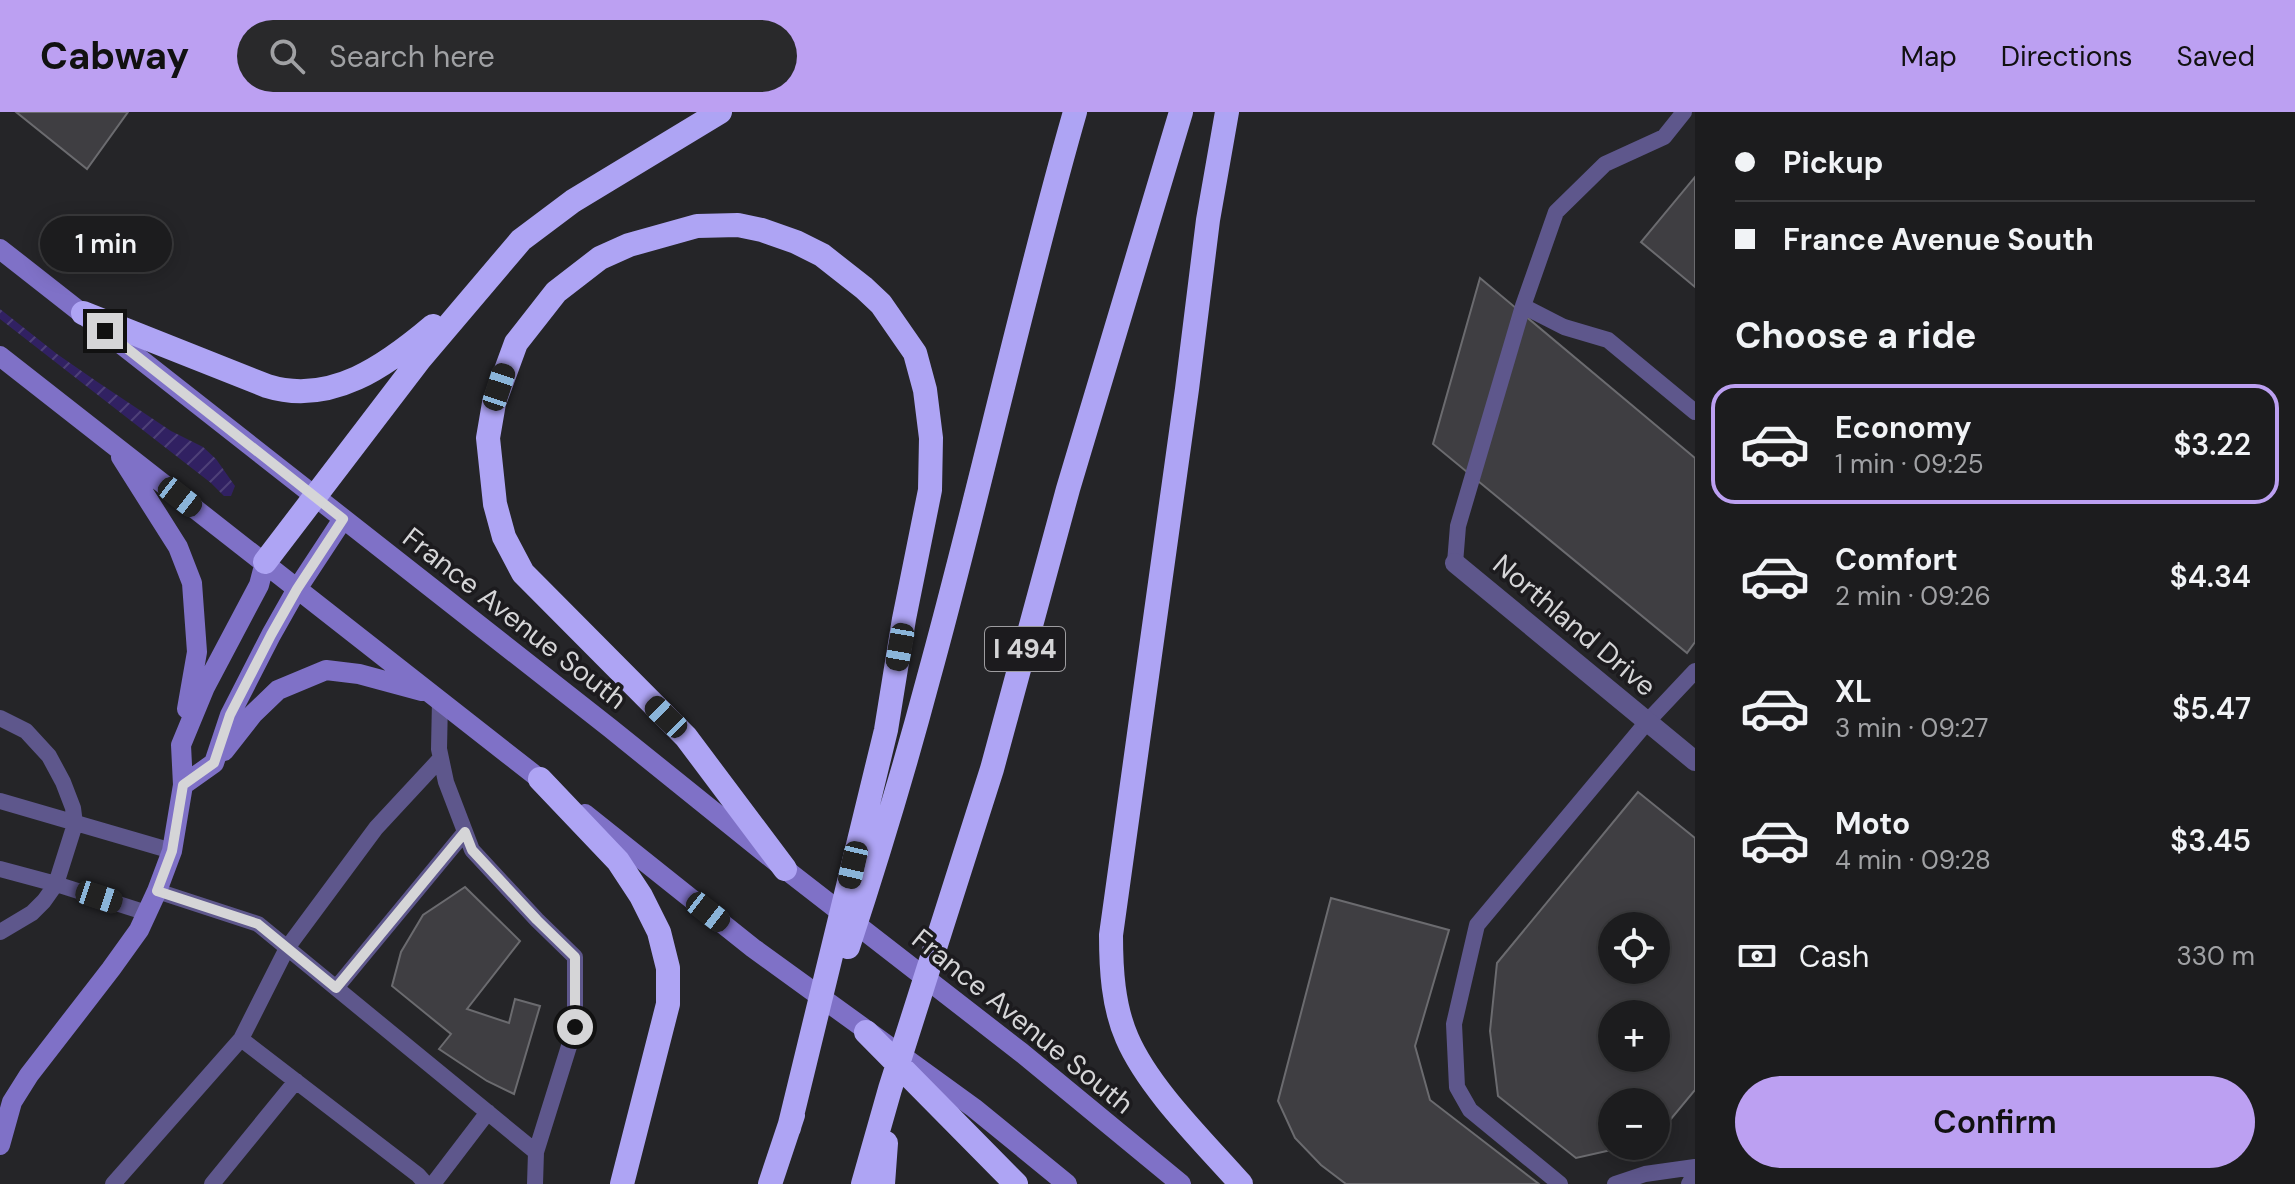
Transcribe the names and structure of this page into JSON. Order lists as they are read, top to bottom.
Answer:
{
  "streets": {
    "highway": ["I 494"],
    "main road": ["France Avenue South"],
    "street": ["Northland Drive"]
  },
  "page": {
    "header": "Cabway",
    "search": "Search here",
    "nav": ["Map", "Directions", "Saved"],
    "banner": ["Pickup", "France Avenue South"],
    "bubble": "1 min",
    "heading": "Choose a ride",
    "list": [
      {
        "name": "Economy",
        "note": "1 min · 09:25",
        "value": "$3.22"
      },
      {
        "name": "Comfort",
        "note": "2 min · 09:26",
        "value": "$4.34"
      },
      {
        "name": "XL",
        "note": "3 min · 09:27",
        "value": "$5.47"
      },
      {
        "name": "Moto",
        "note": "4 min · 09:28",
        "value": "$3.45"
      }
    ],
    "map_buttons": ["+", "−"],
    "pay": ["Cash", "330 m"],
    "buttons": "Confirm"
  }
}
